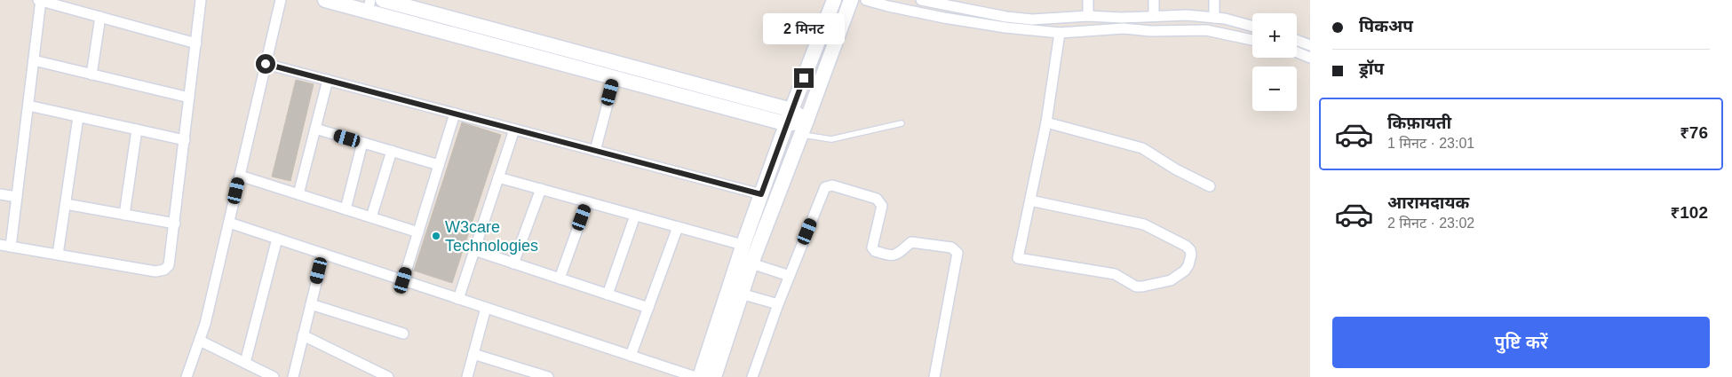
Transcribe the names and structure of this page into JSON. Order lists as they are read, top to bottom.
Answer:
{
  "places": ["W3care Technologies"],
  "page": {
    "banner": ["पिकअप", "ड्रॉप"],
    "map_buttons": ["+", "−"],
    "bubble": "2 मिनट",
    "list": [
      {
        "name": "किफ़ायती",
        "note": "1 मिनट · 23:01",
        "value": "₹76"
      },
      {
        "name": "आरामदायक",
        "note": "2 मिनट · 23:02",
        "value": "₹102"
      }
    ],
    "buttons": "पुष्टि करें"
  }
}
